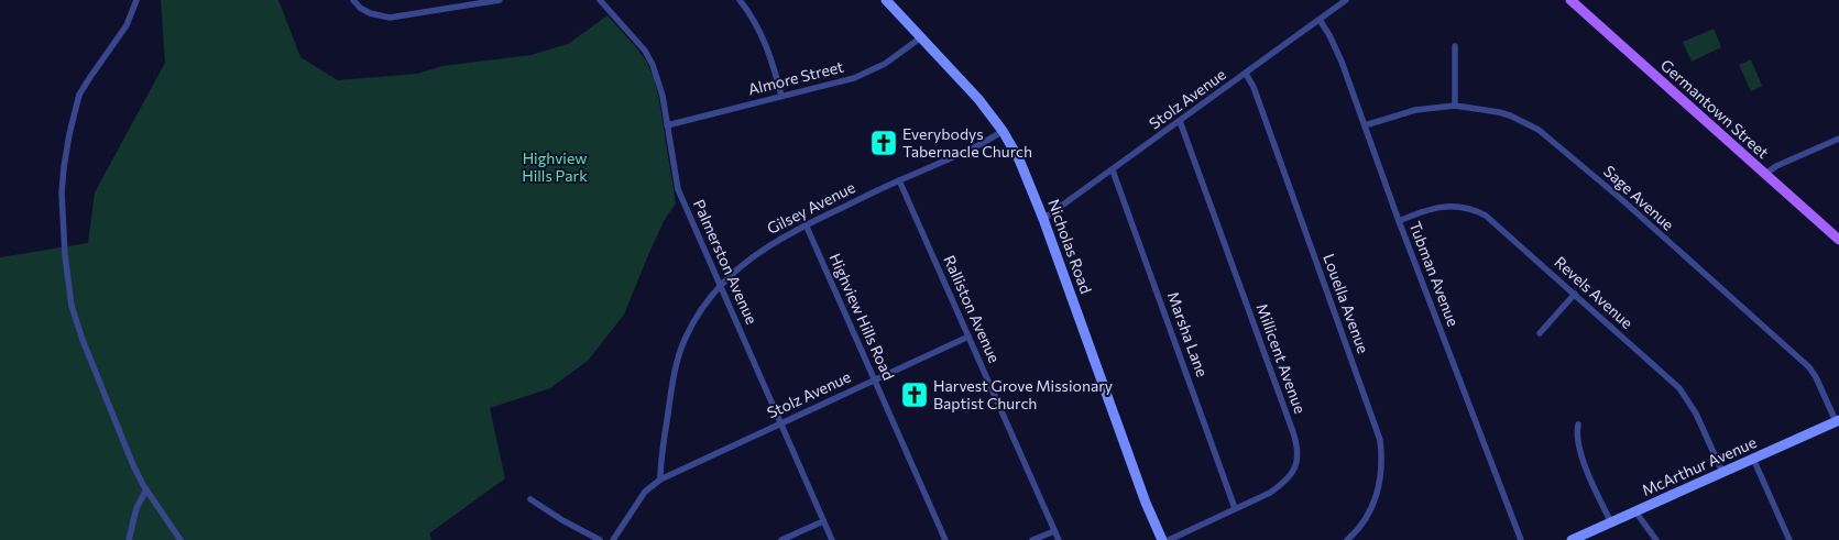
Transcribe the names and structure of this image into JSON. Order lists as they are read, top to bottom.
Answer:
{
  "streets": {
    "main road": ["Germantown Street"],
    "street": [
      "Almore Street",
      "Stolz Avenue",
      "Sage Avenue",
      "Gilsey Avenue",
      "Nicholas Road",
      "Palmerston Avenue",
      "Tubman Avenue",
      "Revels Avenue",
      "Louella Avenue",
      "Ralliston Avenue",
      "Highview Hills Road",
      "Marsha Lane",
      "Millicent Avenue",
      "McArthur Avenue"
    ]
  },
  "crossings": [
    ["Almore Street", "Nicholas Road"],
    ["Almore Street", "Palmerston Avenue"],
    ["Stolz Avenue", "Gilsey Avenue"],
    ["Stolz Avenue", "Nicholas Road"],
    ["Stolz Avenue", "Palmerston Avenue"],
    ["Stolz Avenue", "Tubman Avenue"],
    ["Stolz Avenue", "Louella Avenue"],
    ["Stolz Avenue", "Ralliston Avenue"],
    ["Stolz Avenue", "Highview Hills Road"],
    ["Stolz Avenue", "Marsha Lane"],
    ["Stolz Avenue", "Millicent Avenue"],
    ["Sage Avenue", "Tubman Avenue"],
    ["Sage Avenue", "McArthur Avenue"],
    ["Gilsey Avenue", "Nicholas Road"],
    ["Gilsey Avenue", "Palmerston Avenue"],
    ["Gilsey Avenue", "Ralliston Avenue"],
    ["Gilsey Avenue", "Highview Hills Road"],
    ["Tubman Avenue", "Revels Avenue"],
    ["Revels Avenue", "McArthur Avenue"],
    ["Marsha Lane", "Millicent Avenue"]
  ],
  "parks": ["Highview Hills Park"],
  "places": {
    "church": ["Everybodys Tabernacle Church", "Harvest Grove Missionary Baptist Church"]
  }
}
